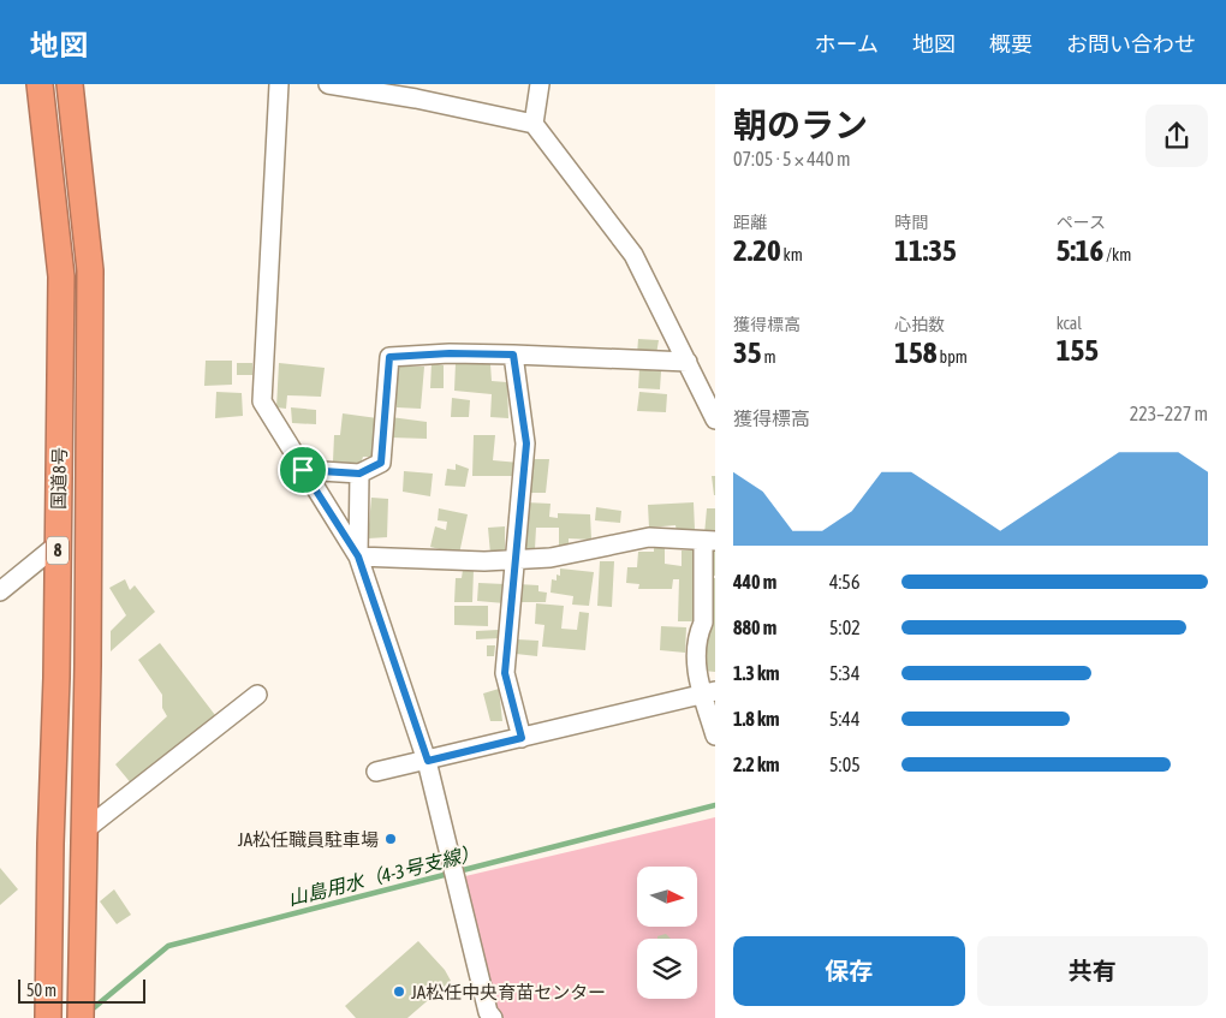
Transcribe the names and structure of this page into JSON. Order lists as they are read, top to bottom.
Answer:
{
  "streets": {
    "highway": ["国道8号", "8"]
  },
  "water": ["山島用水（4-3号支線）"],
  "places": ["JA松任職員駐車場", "JA松任中央育苗センター"],
  "scale_bar": "50 m",
  "north": "right",
  "page": {
    "header": "地図",
    "nav": [
      "ホーム",
      "地図",
      "概要",
      "お問い合わせ"
    ],
    "heading": ["朝のラン", "07:05 · 5 × 440 m"],
    "stats": [
      ["距離", "2.20 km"],
      ["時間", "11:35"],
      ["ペース", "5:16 /km"],
      ["獲得標高", "35 m"],
      ["心拍数", "158 bpm"],
      ["kcal", "155"]
    ],
    "chart": ["獲得標高", "223–227 m"],
    "list": [
      {
        "name": "440 m",
        "note": "4:56"
      },
      {
        "name": "880 m",
        "note": "5:02"
      },
      {
        "name": "1.3 km",
        "note": "5:34"
      },
      {
        "name": "1.8 km",
        "note": "5:44"
      },
      {
        "name": "2.2 km",
        "note": "5:05"
      }
    ],
    "buttons": ["保存", "共有"],
    "scale": "50 m"
  }
}
